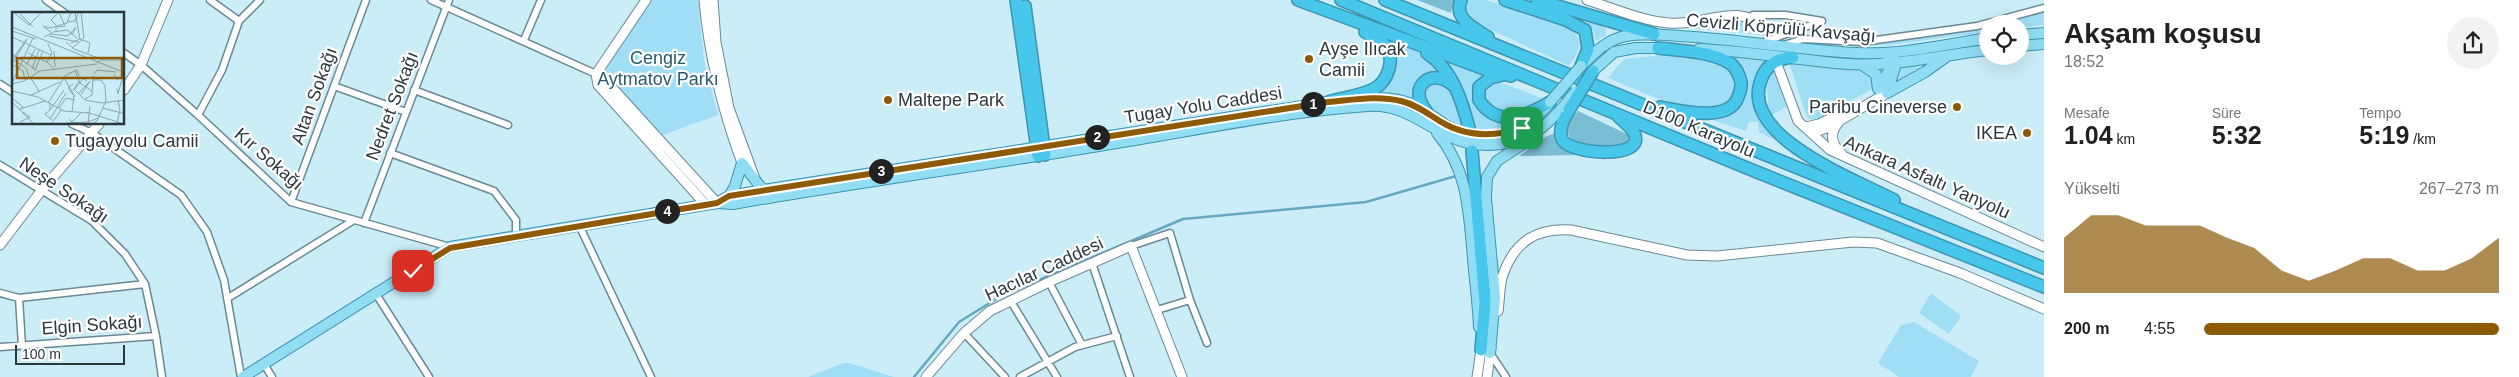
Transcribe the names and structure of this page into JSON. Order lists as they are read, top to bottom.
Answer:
{
  "streets": {
    "highway": ["D100 Karayolu"],
    "main road": [
      "Cevizli Köprülü Kavşağı",
      "Tugay Yolu Caddesi",
      "Ankara Asfaltı Yanyolu",
      "Hacılar Caddesi"
    ],
    "street": [
      "Altan Sokağı",
      "Nedret Sokağı",
      "Kır Sokağı",
      "Neşe Sokağı",
      "Elgin Sokağı"
    ]
  },
  "crossings": [
    ["Cevizli Köprülü Kavşağı", "Tugay Yolu Caddesi"],
    ["Altan Sokağı", "Kır Sokağı"],
    ["Tugay Yolu Caddesi", "Kır Sokağı"],
    ["Nedret Sokağı", "Kır Sokağı"],
    ["Neşe Sokağı", "Elgin Sokağı"]
  ],
  "parks": ["Cengiz Aytmatov Parkı"],
  "places": [
    "Ayşe Ilıcak Camii",
    "Maltepe Park",
    "Paribu Cineverse",
    "IKEA",
    "Tugayyolu Camii"
  ],
  "scale_bar": "100 m",
  "page": {
    "heading": ["Akşam koşusu", "18:52"],
    "stats": [
      ["Mesafe", "1.04 km"],
      ["Süre", "5:32"],
      ["Tempo", "5:19 /km"]
    ],
    "pins": [
      "1",
      "2",
      "3",
      "4"
    ],
    "chart": ["Yükselti", "267–273 m"],
    "list": [
      {
        "name": "200 m",
        "note": "4:55"
      }
    ],
    "scale": "100 m"
  }
}
